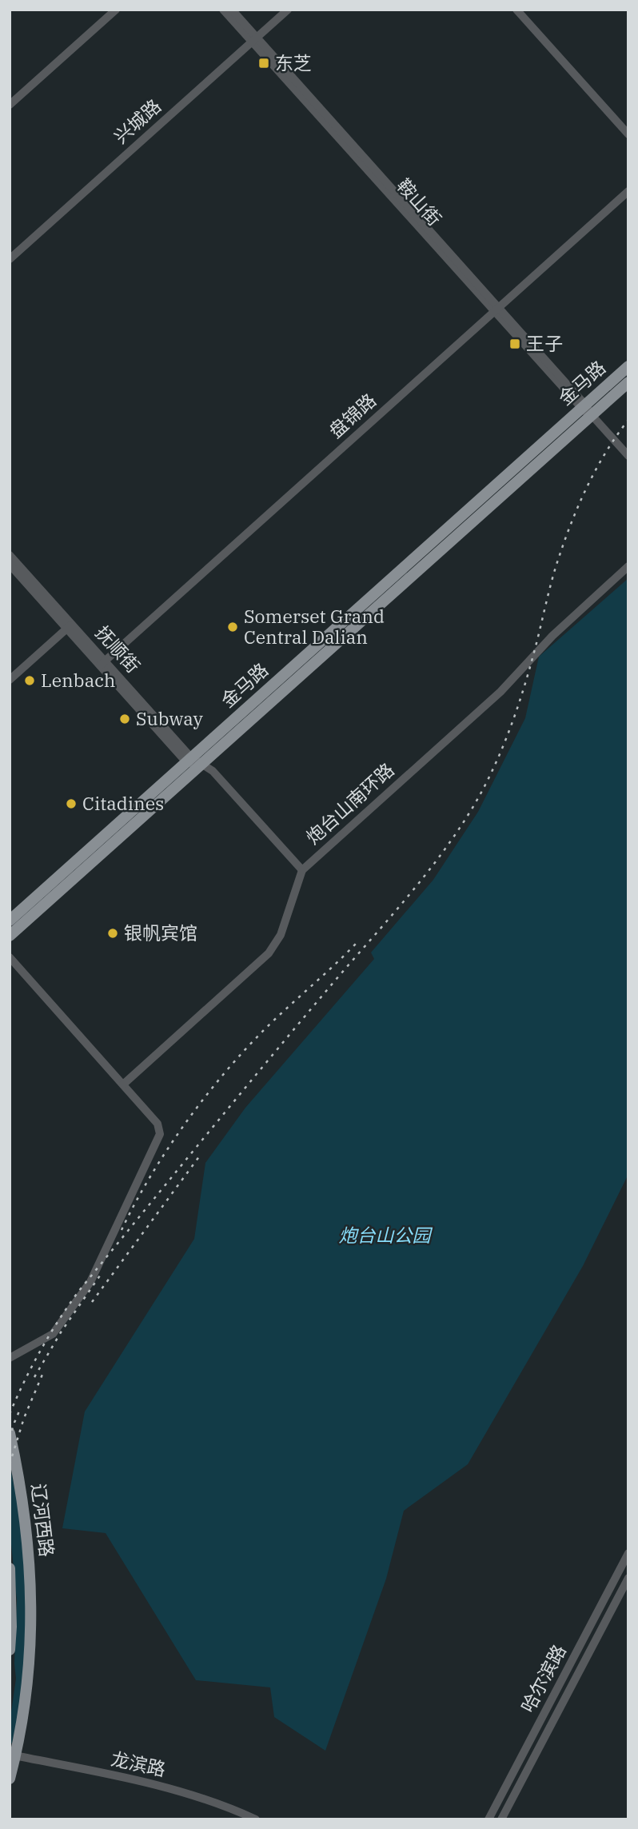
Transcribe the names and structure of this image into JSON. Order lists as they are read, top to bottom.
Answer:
{
  "streets": {
    "main road": ["金马路", "辽河西路"],
    "street": [
      "兴城路",
      "鞍山街",
      "盘锦路",
      "抚顺街",
      "炮台山南环路",
      "哈尔滨路",
      "龙滨路"
    ]
  },
  "crossings": [
    ["兴城路", "鞍山街"],
    ["鞍山街", "金马路"],
    ["鞍山街", "盘锦路"],
    ["金马路", "抚顺街"],
    ["盘锦路", "抚顺街"],
    ["抚顺街", "炮台山南环路"],
    ["辽河西路", "龙滨路"]
  ],
  "parks": ["炮台山公园"],
  "places": {
    "transit": ["东芝", "王子"],
    "other": [
      "Somerset Grand Central Dalian",
      "Lenbach",
      "Subway",
      "Citadines",
      "银帆宾馆"
    ]
  }
}
